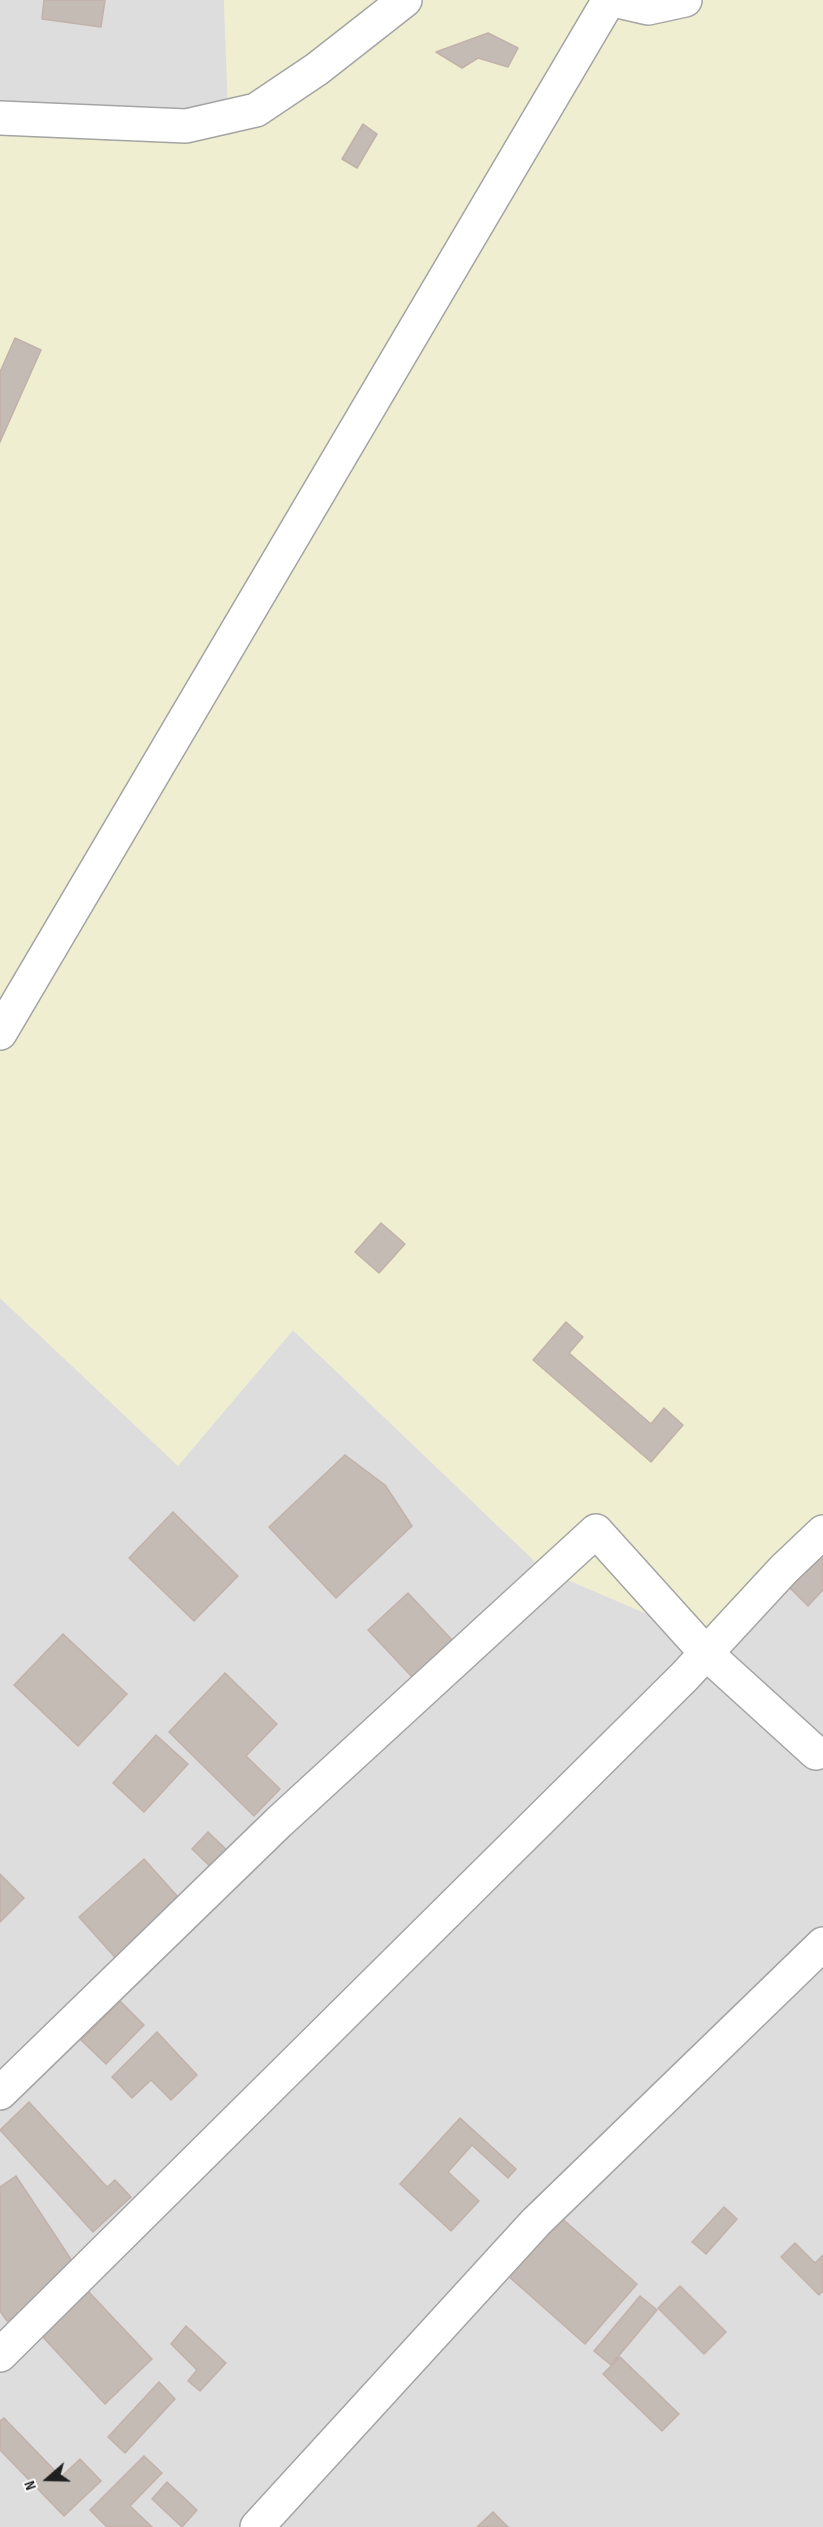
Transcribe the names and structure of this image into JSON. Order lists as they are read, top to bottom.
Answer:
{
  "north": "left"
}
